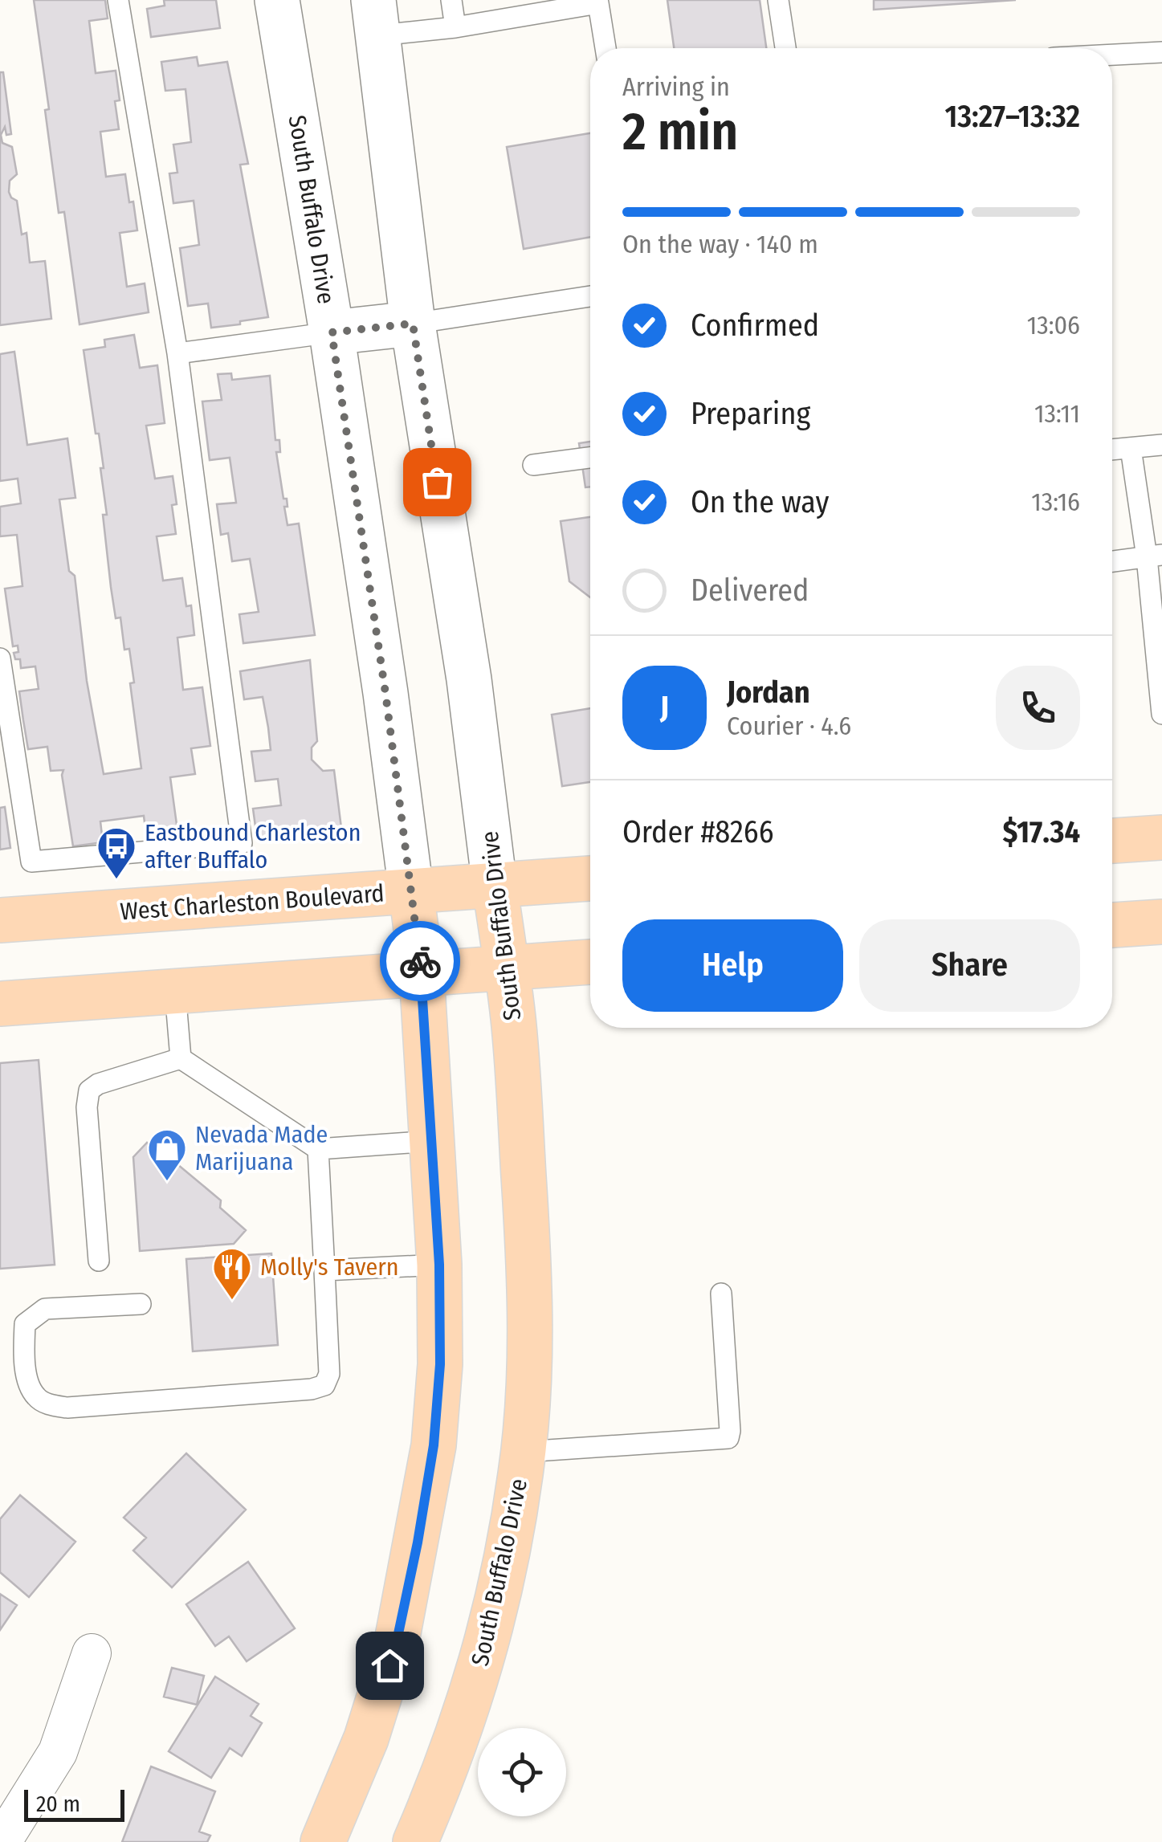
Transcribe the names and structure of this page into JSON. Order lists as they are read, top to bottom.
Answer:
{
  "streets": {
    "main road": ["South Buffalo Drive", "West Charleston Boulevard"]
  },
  "crossings": [
    ["South Buffalo Drive", "West Charleston Boulevard"]
  ],
  "places": {
    "bus stop": ["Eastbound Charleston after Buffalo"],
    "shop": ["Nevada Made Marijuana"],
    "restaurant": ["Molly's Tavern"]
  },
  "scale_bar": "20 m",
  "page": {
    "heading": ["2 min", "Arriving in", "13:27–13:32"],
    "panel": [
      "Jordan",
      "Courier · 4.6",
      "Order #8266",
      "$17.34"
    ],
    "bar": "On the way · 140 m",
    "list": [
      ["Confirmed", "13:06"],
      ["Preparing", "13:11"],
      ["On the way", "13:16"],
      "Delivered"
    ],
    "round": "J",
    "buttons": ["Help", "Share"],
    "scale": "20 m"
  }
}
